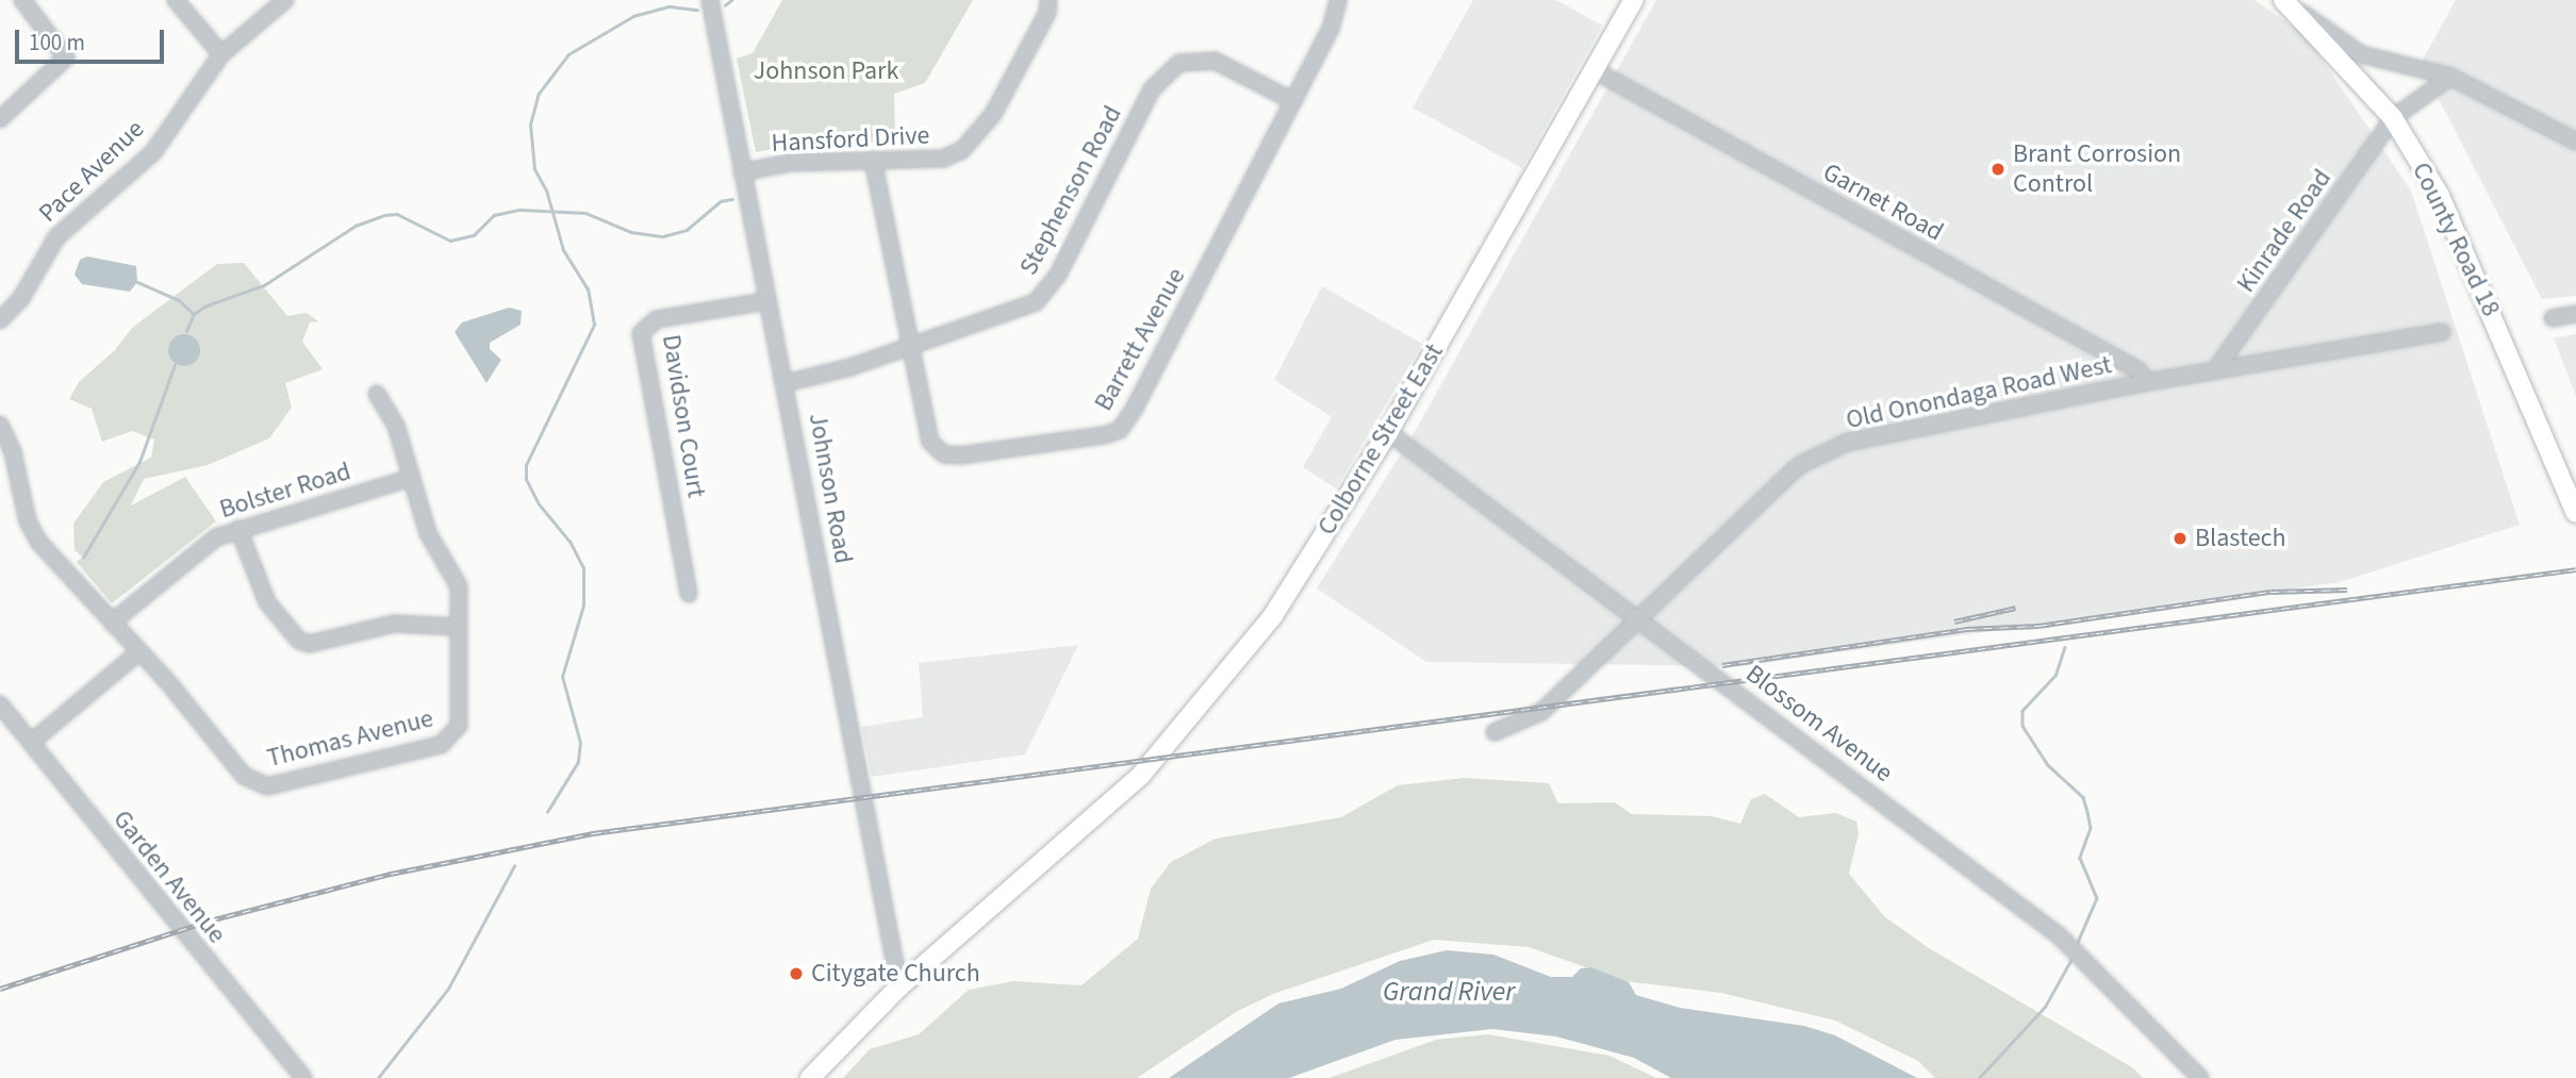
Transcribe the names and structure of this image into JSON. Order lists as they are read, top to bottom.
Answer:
{
  "streets": {
    "main road": ["County Road 18", "Colborne Street East"],
    "street": [
      "Hansford Drive",
      "Pace Avenue",
      "Stephenson Road",
      "Garnet Road",
      "Kinrade Road",
      "Barrett Avenue",
      "Old Onondaga Road West",
      "Davidson Court",
      "Johnson Road",
      "Bolster Road",
      "Blossom Avenue",
      "Thomas Avenue",
      "Garden Avenue"
    ]
  },
  "crossings": [
    ["Hansford Drive", "Barrett Avenue"],
    ["Hansford Drive", "Johnson Road"],
    ["Stephenson Road", "Barrett Avenue"],
    ["Stephenson Road", "Johnson Road"],
    ["Garnet Road", "Old Onondaga Road West"],
    ["Garnet Road", "Colborne Street East"],
    ["Kinrade Road", "County Road 18"],
    ["Kinrade Road", "Old Onondaga Road West"],
    ["Old Onondaga Road West", "Blossom Avenue"],
    ["Davidson Court", "Johnson Road"],
    ["Colborne Street East", "Johnson Road"],
    ["Colborne Street East", "Blossom Avenue"],
    ["Bolster Road", "Thomas Avenue"]
  ],
  "water": ["Grand River"],
  "parks": ["Johnson Park"],
  "places": ["Brant Corrosion Control", "Blastech", "Citygate Church"],
  "scale_bar": "100 m"
}
